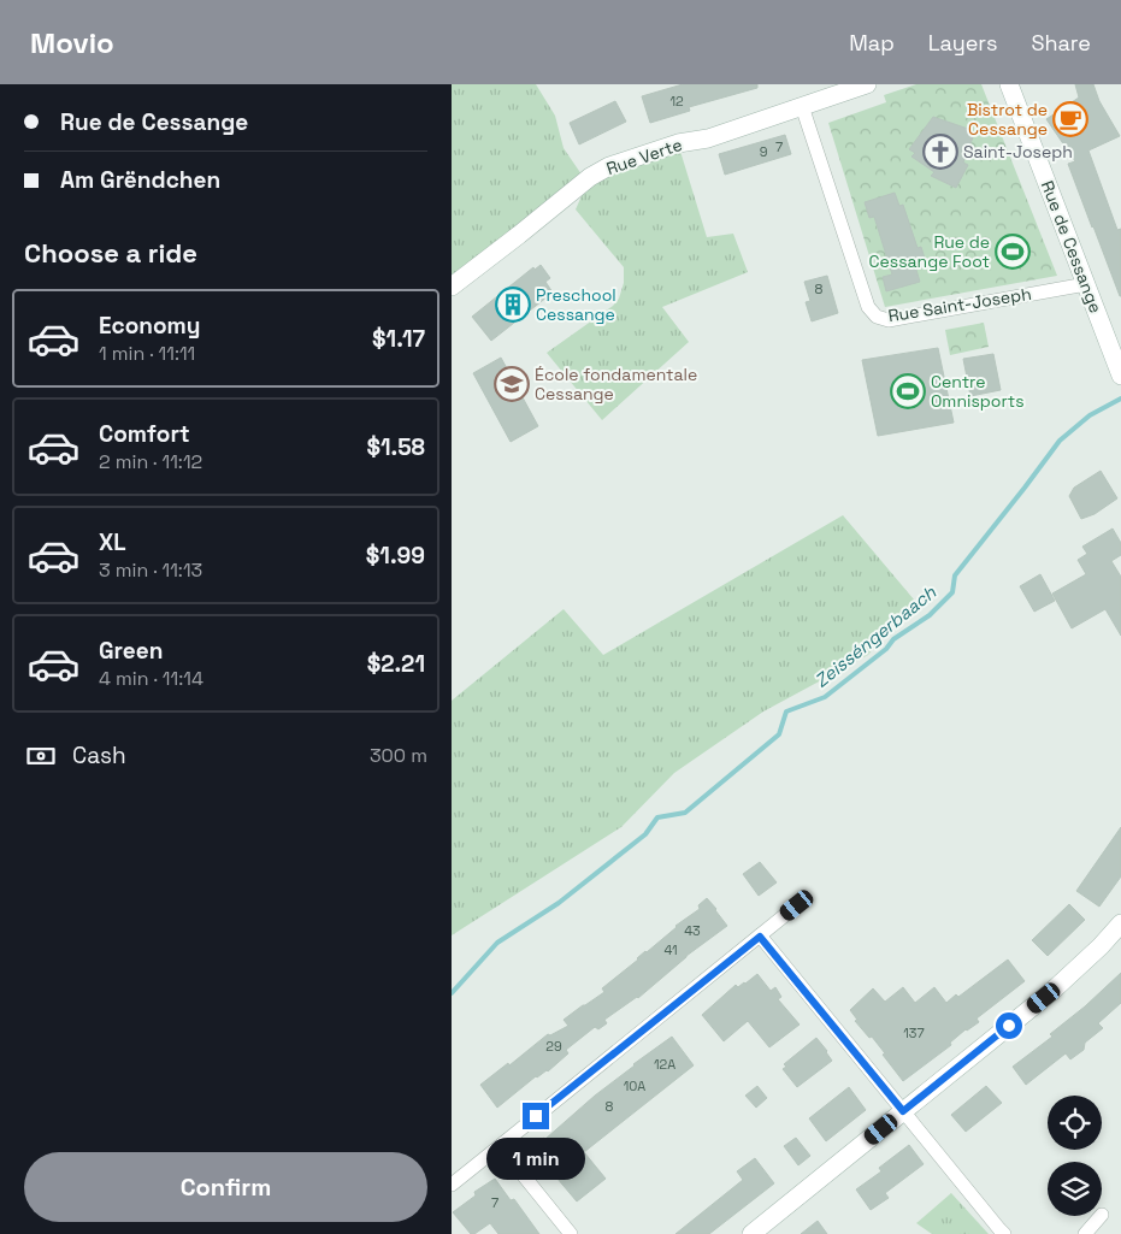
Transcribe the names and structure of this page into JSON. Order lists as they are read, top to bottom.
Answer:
{
  "streets": {
    "main road": ["Rue Verte", "Rue de Cessange"],
    "street": ["Rue Saint-Joseph"]
  },
  "crossings": [
    ["Rue Verte", "Rue Saint-Joseph"],
    ["Rue de Cessange", "Rue Saint-Joseph"]
  ],
  "water": ["Zeisséngerbaach"],
  "places": {
    "cafe": ["Bistrot de Cessange"],
    "church": ["Saint-Joseph"],
    "sports": ["Rue de Cessange Foot", "Centre Omnisports"],
    "building": ["Preschool Cessange"],
    "school or university": ["École fondamentale Cessange"]
  },
  "house_numbers": [
    "12",
    "7",
    "9",
    "8",
    "43",
    "41",
    "137",
    "29",
    "12A",
    "10A",
    "8",
    "7"
  ],
  "page": {
    "header": "Movio",
    "nav": ["Map", "Layers", "Share"],
    "banner": ["Rue de Cessange", "Am Grëndchen"],
    "heading": "Choose a ride",
    "list": [
      {
        "name": "Economy",
        "note": "1 min · 11:11",
        "value": "$1.17"
      },
      {
        "name": "Comfort",
        "note": "2 min · 11:12",
        "value": "$1.58"
      },
      {
        "name": "XL",
        "note": "3 min · 11:13",
        "value": "$1.99"
      },
      {
        "name": "Green",
        "note": "4 min · 11:14",
        "value": "$2.21"
      }
    ],
    "pay": ["Cash", "300 m"],
    "bubble": "1 min",
    "buttons": "Confirm"
  }
}
